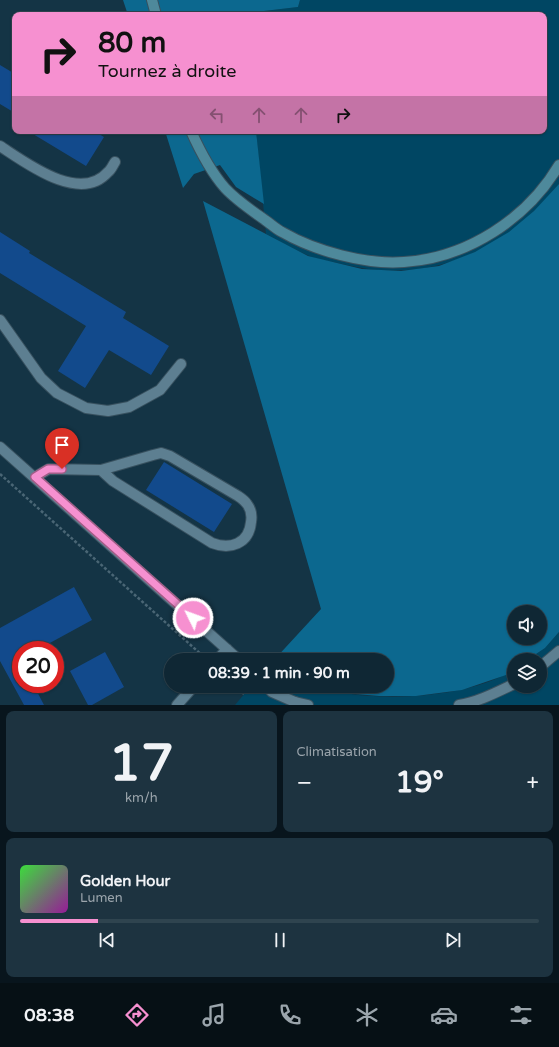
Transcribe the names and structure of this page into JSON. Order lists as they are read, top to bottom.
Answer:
{
  "page": {
    "turn": ["80 m", "Tournez à droite"],
    "limit": "20",
    "trip": "08:39 · 1 min · 90 m",
    "tile": [
      ["17", "km/h"],
      "Climatisation"
    ],
    "heat": ["−", "19°", "+"],
    "song": ["Golden Hour", "Lumen"],
    "tabs": "08:38"
  }
}
